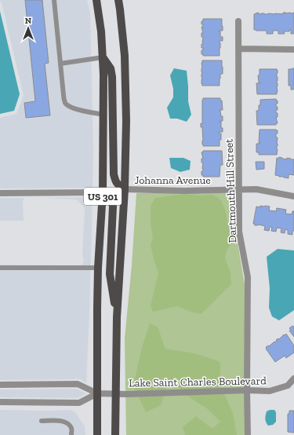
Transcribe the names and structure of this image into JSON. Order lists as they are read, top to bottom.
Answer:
{
  "streets": {
    "main road": ["US 301"],
    "street": ["Johanna Avenue", "Dartmouth Hill Street", "Lake Saint Charles Boulevard"]
  },
  "crossings": [
    ["Johanna Avenue", "Dartmouth Hill Street"],
    ["Johanna Avenue", "US 301"],
    ["Dartmouth Hill Street", "Lake Saint Charles Boulevard"],
    ["US 301", "Lake Saint Charles Boulevard"]
  ],
  "north": "top"
}
